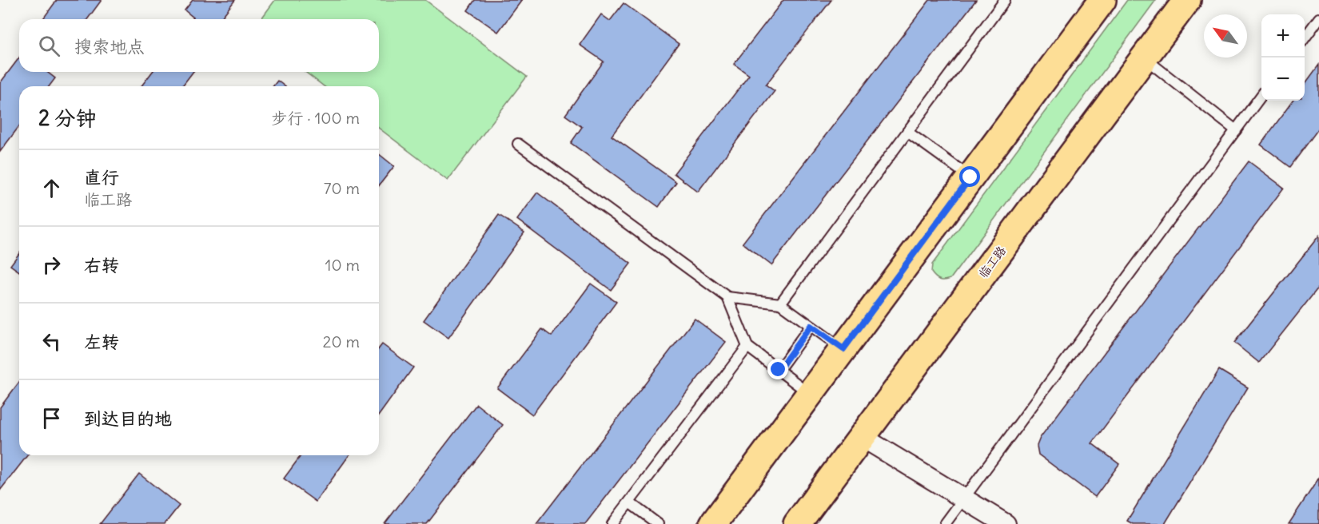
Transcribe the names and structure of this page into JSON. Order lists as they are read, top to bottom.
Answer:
{
  "streets": {
    "main road": ["临工路"]
  },
  "north": "top left",
  "page": {
    "map_buttons": ["+", "−"],
    "search": "搜索地点",
    "heading": ["2 分钟", "步行 · 100 m"],
    "list": [
      ["直行", "临工路", "70 m"],
      ["右转", "10 m"],
      ["左转", "20 m"],
      "到达目的地"
    ]
  }
}
